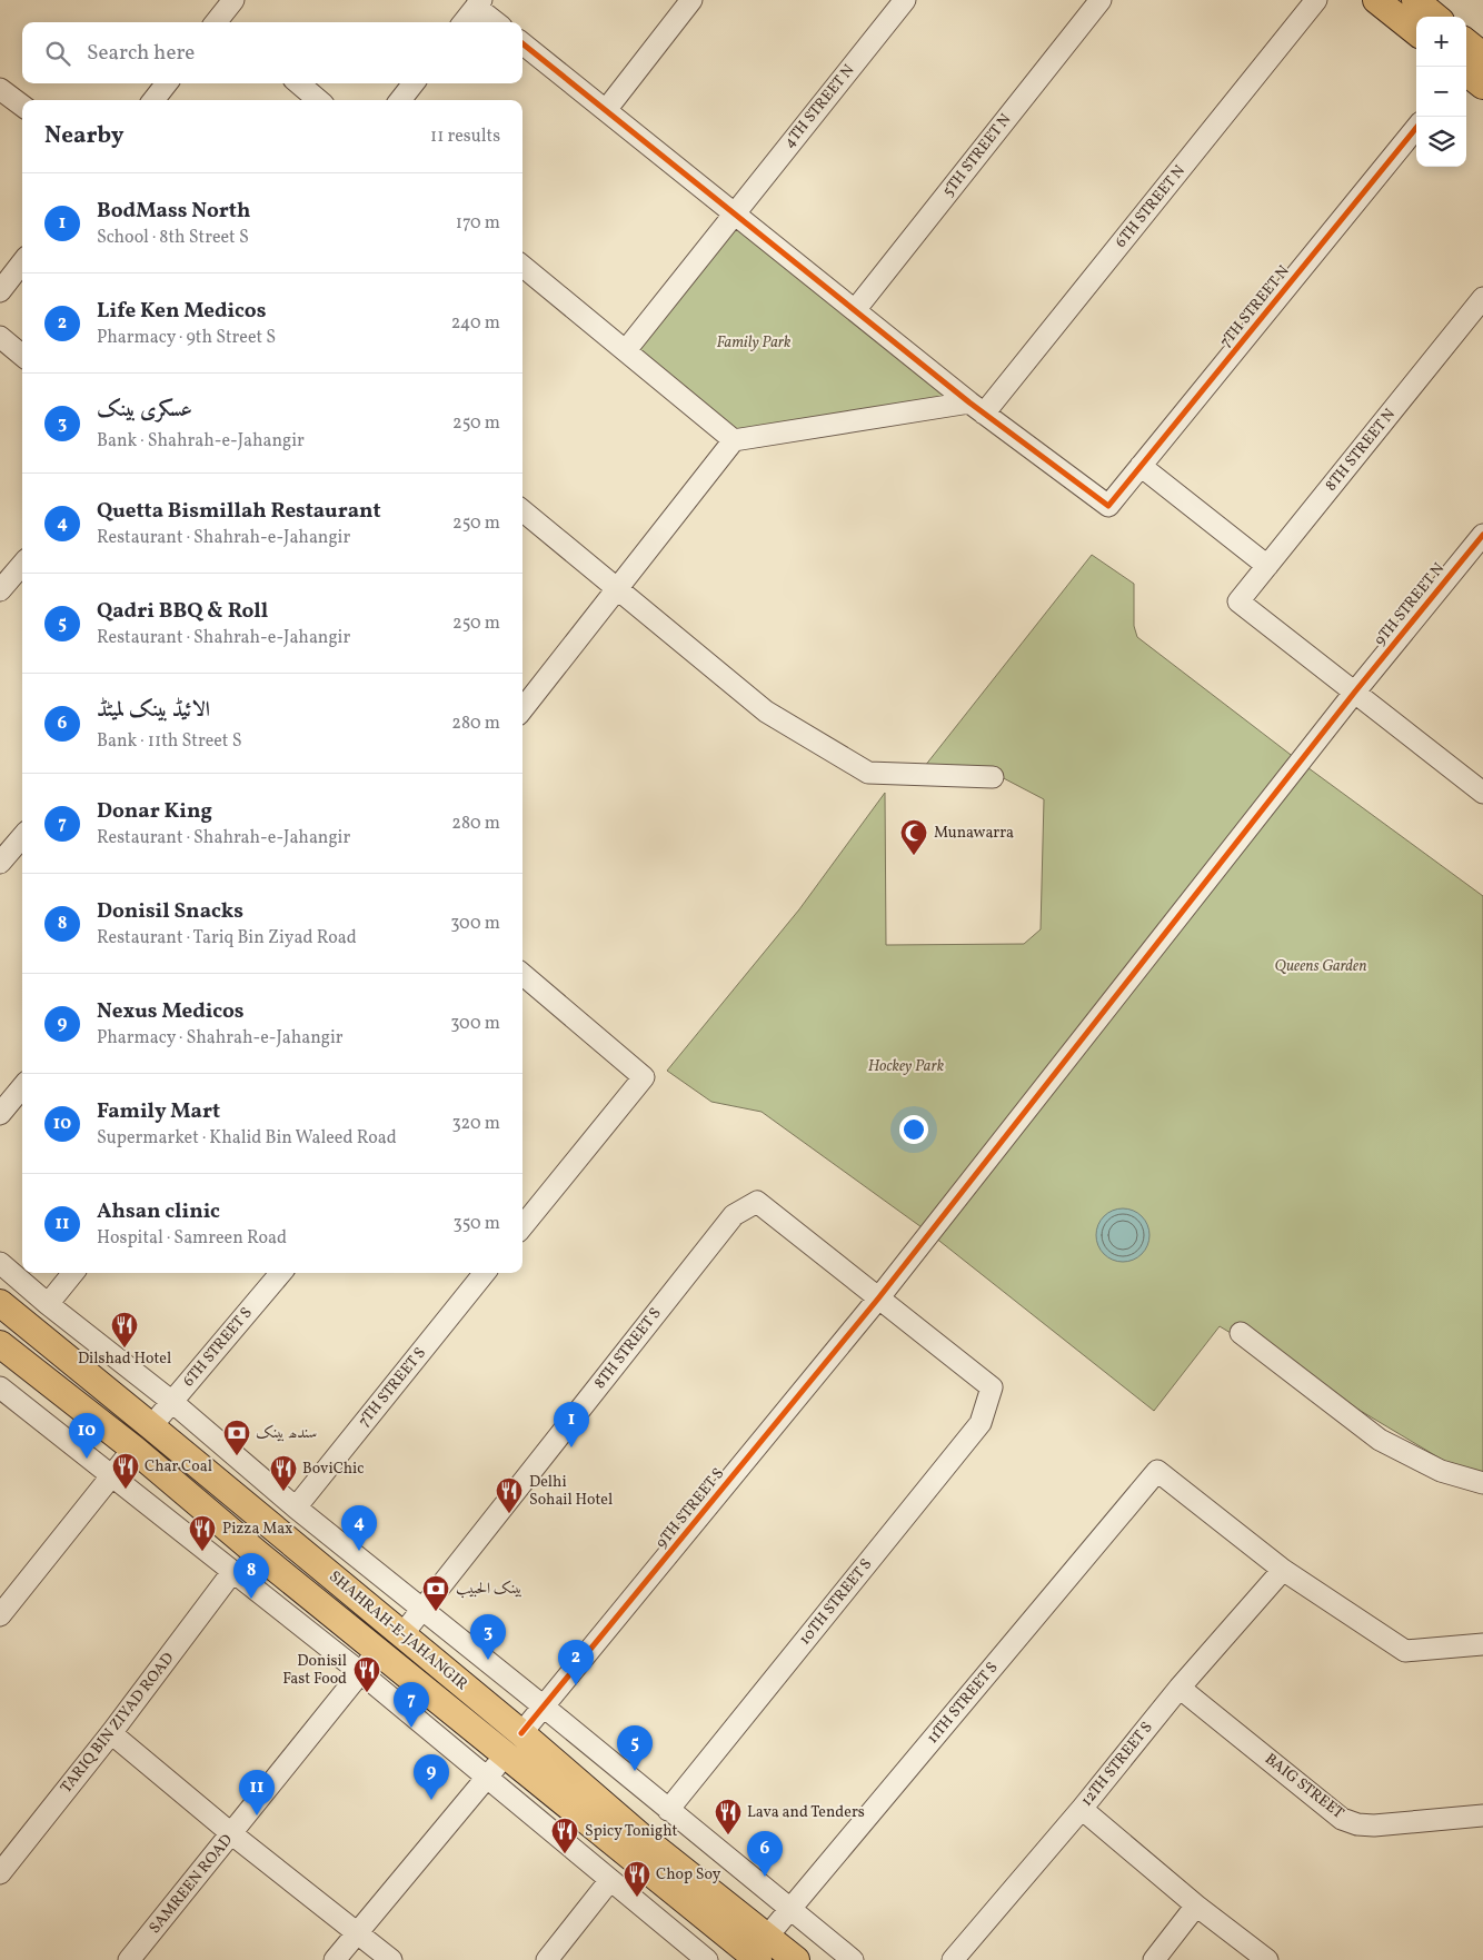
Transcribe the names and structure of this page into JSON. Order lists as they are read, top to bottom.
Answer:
{
  "streets": {
    "main road": ["SHAHRAH-E-JAHANGIR"],
    "street": [
      "4TH STREET N",
      "5TH STREET N",
      "6TH STREET N",
      "7TH STREET N",
      "8TH STREET N",
      "9TH STREET N",
      "6TH STREET S",
      "8TH STREET S",
      "7TH STREET S",
      "9TH STREET S",
      "10TH STREET S",
      "11TH STREET S",
      "TARIQ BIN ZIYAD ROAD",
      "12TH STREET S",
      "BAIG STREET",
      "SAMREEN ROAD"
    ]
  },
  "crossings": [
    ["6TH STREET N", "7TH STREET N"],
    ["8TH STREET N", "9TH STREET N"],
    ["9TH STREET N", "8TH STREET S"],
    ["9TH STREET N", "9TH STREET S"],
    ["9TH STREET N", "10TH STREET S"],
    ["6TH STREET S", "SHAHRAH-E-JAHANGIR"],
    ["8TH STREET S", "9TH STREET S"],
    ["8TH STREET S", "10TH STREET S"],
    ["8TH STREET S", "SHAHRAH-E-JAHANGIR"],
    ["9TH STREET S", "10TH STREET S"],
    ["9TH STREET S", "SHAHRAH-E-JAHANGIR"],
    ["SHAHRAH-E-JAHANGIR", "11TH STREET S"],
    ["SHAHRAH-E-JAHANGIR", "SAMREEN ROAD"],
    ["11TH STREET S", "12TH STREET S"],
    ["12TH STREET S", "BAIG STREET"]
  ],
  "parks": ["Family Park", "Queens Garden", "Hockey Park"],
  "places": {
    "mosque": ["Munawarra"],
    "restaurant": [
      "Dilshad Hotel",
      "Char Coal",
      "BoviChic",
      "Delhi Sohail Hotel",
      "Pizza Max",
      "Donisil Fast Food",
      "Lava and Tenders",
      "Spicy Tonight",
      "Chop Soy"
    ],
    "bank": ["سندھ بینک", "بينک الحبيب"]
  },
  "page": {
    "map_buttons": ["+", "−"],
    "search": "Search here",
    "heading": ["Nearby", "11 results"],
    "list": [
      {
        "mark": "1",
        "name": "BodMass North",
        "note": "School · 8th Street S",
        "value": "170 m"
      },
      {
        "mark": "2",
        "name": "Life Ken Medicos",
        "note": "Pharmacy · 9th Street S",
        "value": "240 m"
      },
      {
        "mark": "3",
        "name": "عسکری بینک",
        "note": "Bank · Shahrah-e-Jahangir",
        "value": "250 m"
      },
      {
        "mark": "4",
        "name": "Quetta Bismillah Restaurant",
        "note": "Restaurant · Shahrah-e-Jahangir",
        "value": "250 m"
      },
      {
        "mark": "5",
        "name": "Qadri BBQ & Roll",
        "note": "Restaurant · Shahrah-e-Jahangir",
        "value": "250 m"
      },
      {
        "mark": "6",
        "name": "الائیڈ بینک لمیٹڈ",
        "note": "Bank · 11th Street S",
        "value": "280 m"
      },
      {
        "mark": "7",
        "name": "Donar King",
        "note": "Restaurant · Shahrah-e-Jahangir",
        "value": "280 m"
      },
      {
        "mark": "8",
        "name": "Donisil Snacks",
        "note": "Restaurant · Tariq Bin Ziyad Road",
        "value": "300 m"
      },
      {
        "mark": "9",
        "name": "Nexus Medicos",
        "note": "Pharmacy · Shahrah-e-Jahangir",
        "value": "300 m"
      },
      {
        "mark": "10",
        "name": "Family Mart",
        "note": "Supermarket · Khalid Bin Waleed Road",
        "value": "320 m"
      },
      {
        "mark": "11",
        "name": "Ahsan clinic",
        "note": "Hospital · Samreen Road",
        "value": "350 m"
      }
    ],
    "pins": [
      "1",
      "10",
      "4",
      "8",
      "3",
      "2",
      "7",
      "5",
      "9",
      "11",
      "6"
    ]
  }
}
